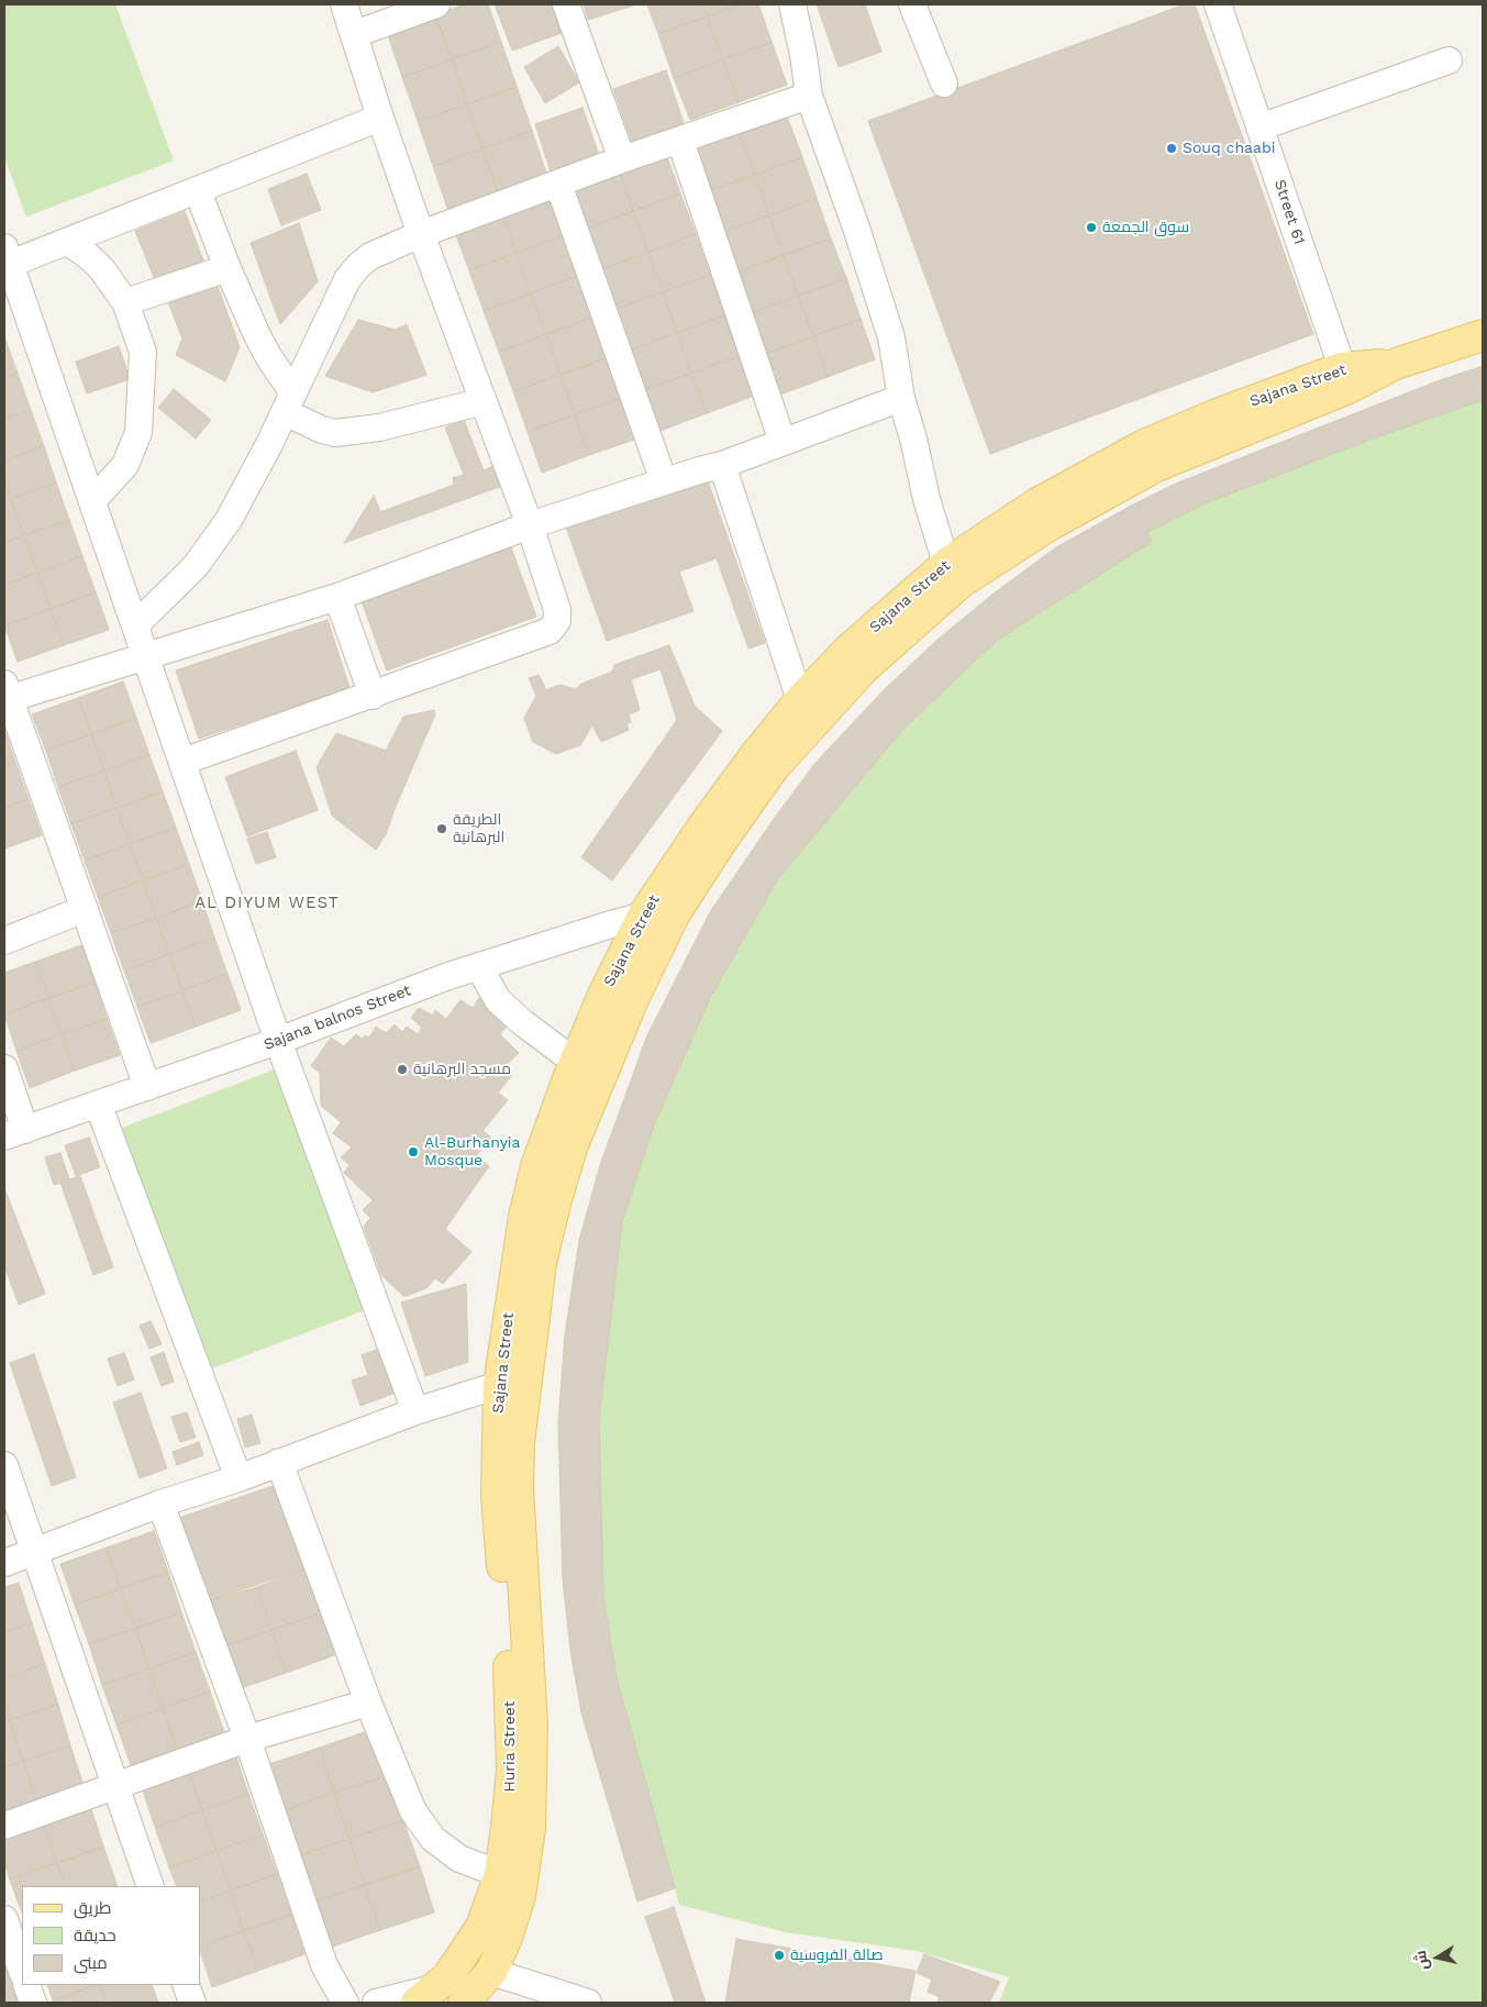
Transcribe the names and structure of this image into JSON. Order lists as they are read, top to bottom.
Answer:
{
  "streets": {
    "main road": ["Sajana Street", "Huria Street"],
    "street": ["Street 61", "Sajana balnos Street"]
  },
  "crossings": [
    ["Street 61", "Sajana Street"],
    ["Sajana Street", "Sajana balnos Street"],
    ["Sajana Street", "Huria Street"]
  ],
  "districts": ["AL DIYUM WEST"],
  "places": [
    "Souq chaabi",
    "سوق الجمعة",
    "الطريقة البرهانية",
    "مسجد البرهانية",
    "Al-Burhanyia Mosque",
    "صالة الفروسية"
  ],
  "legend": ["طريق", "حديقة", "مبنى"],
  "north": "left"
}
